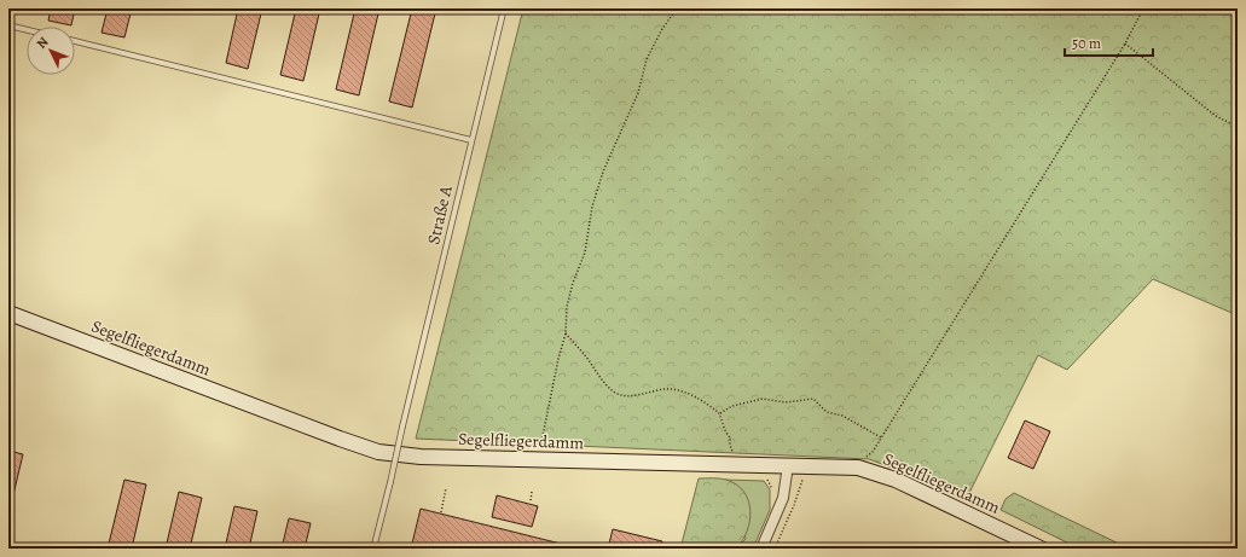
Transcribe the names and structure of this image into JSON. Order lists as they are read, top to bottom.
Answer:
{
  "streets": {
    "street": ["Segelfliegerdamm"],
    "lane": ["Straße A"]
  },
  "scale_bar": "50 m",
  "north": "top left"
}
